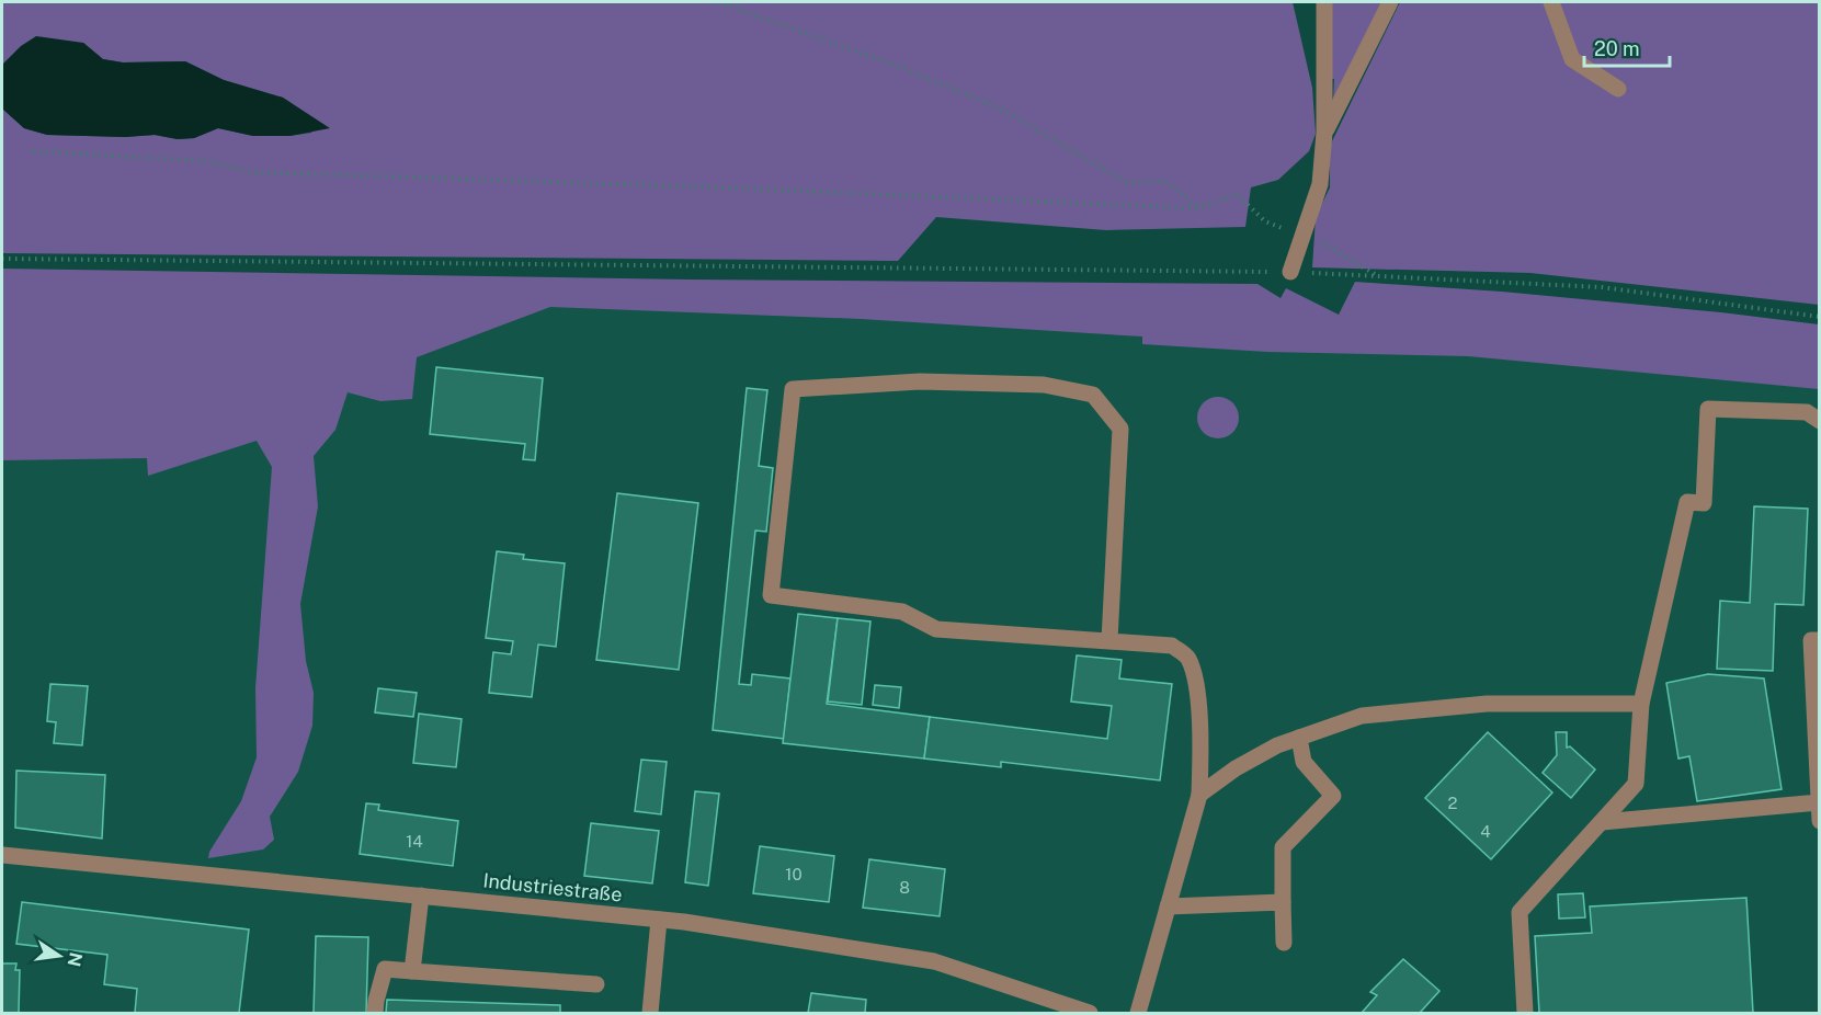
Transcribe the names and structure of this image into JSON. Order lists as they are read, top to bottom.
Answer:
{
  "streets": {
    "street": ["Industriestraße"]
  },
  "house_numbers": [
    "2",
    "4",
    "14",
    "10",
    "8"
  ],
  "scale_bar": "20 m",
  "north": "right"
}
